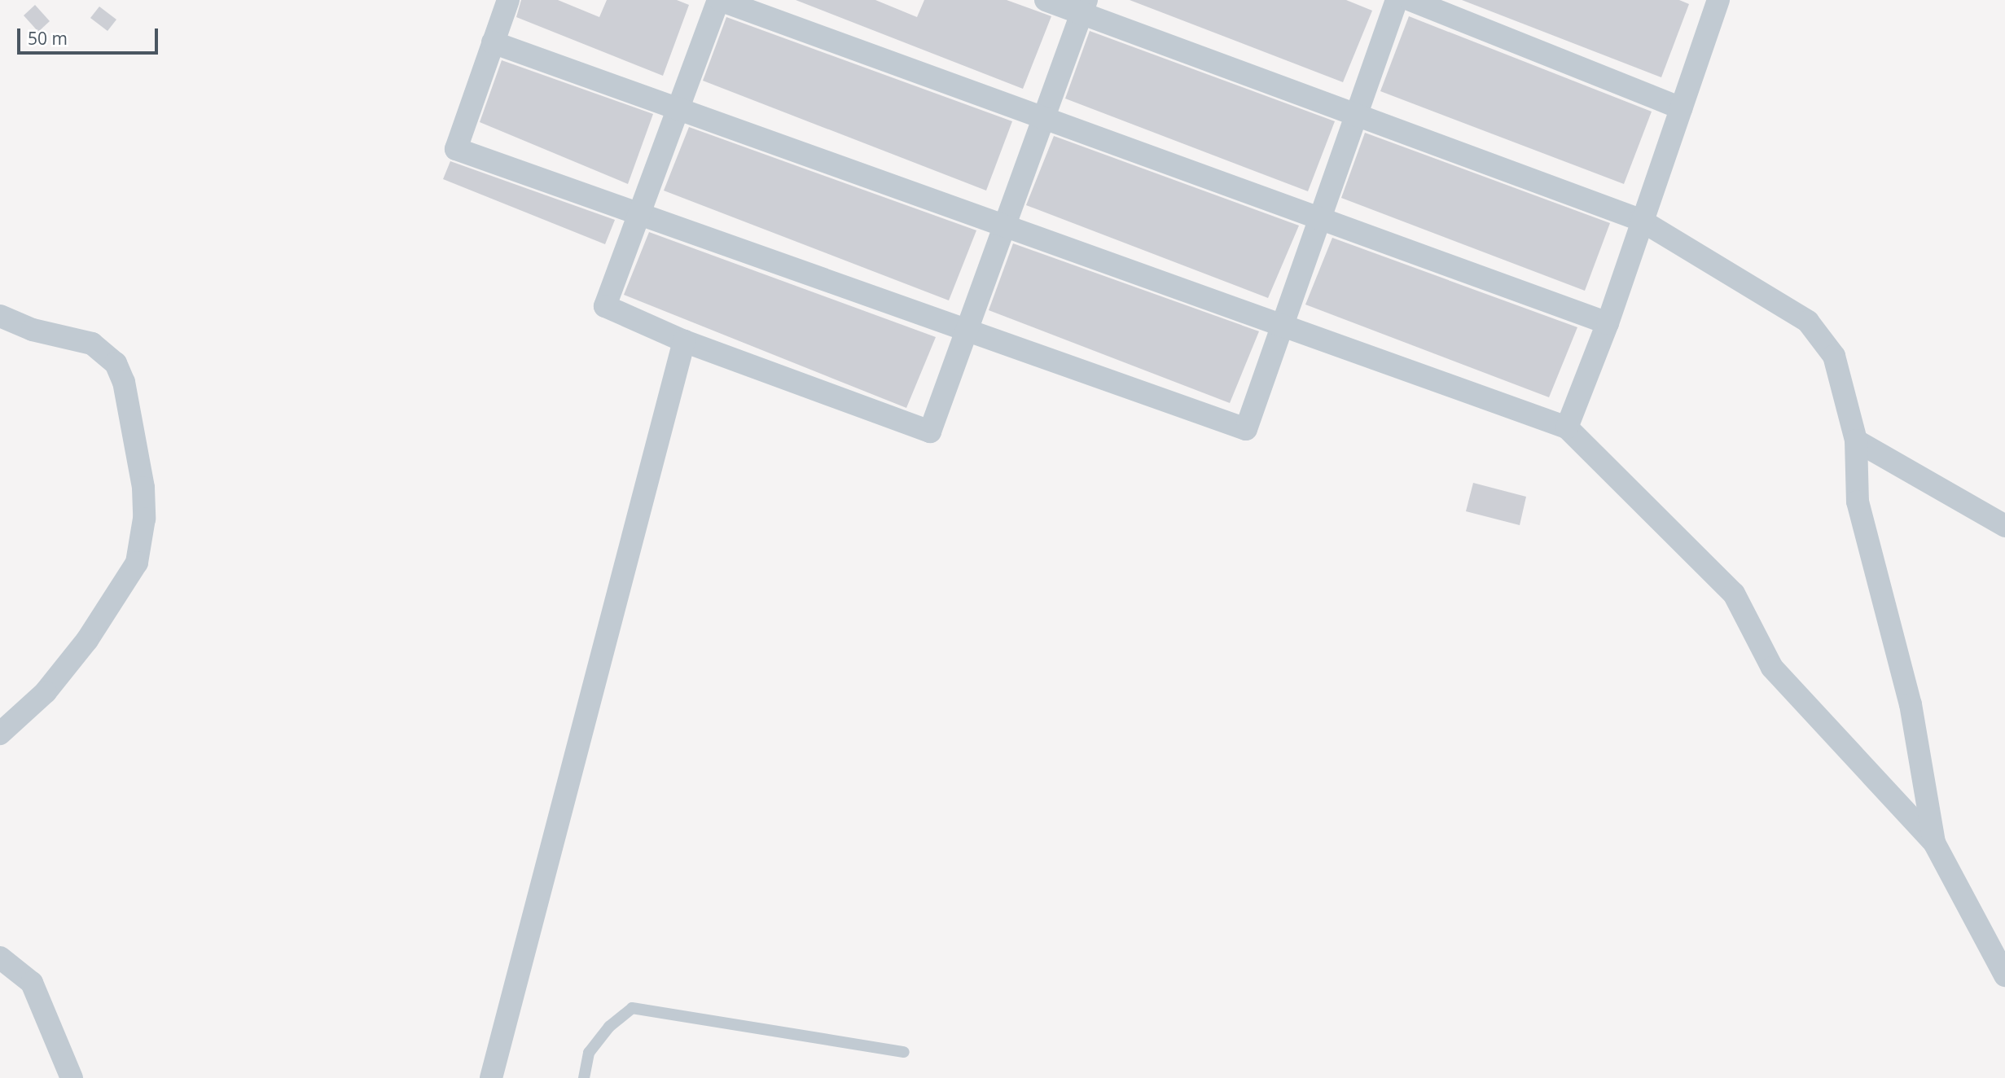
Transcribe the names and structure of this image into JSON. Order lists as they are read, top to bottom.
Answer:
{
  "scale_bar": "50 m"
}
